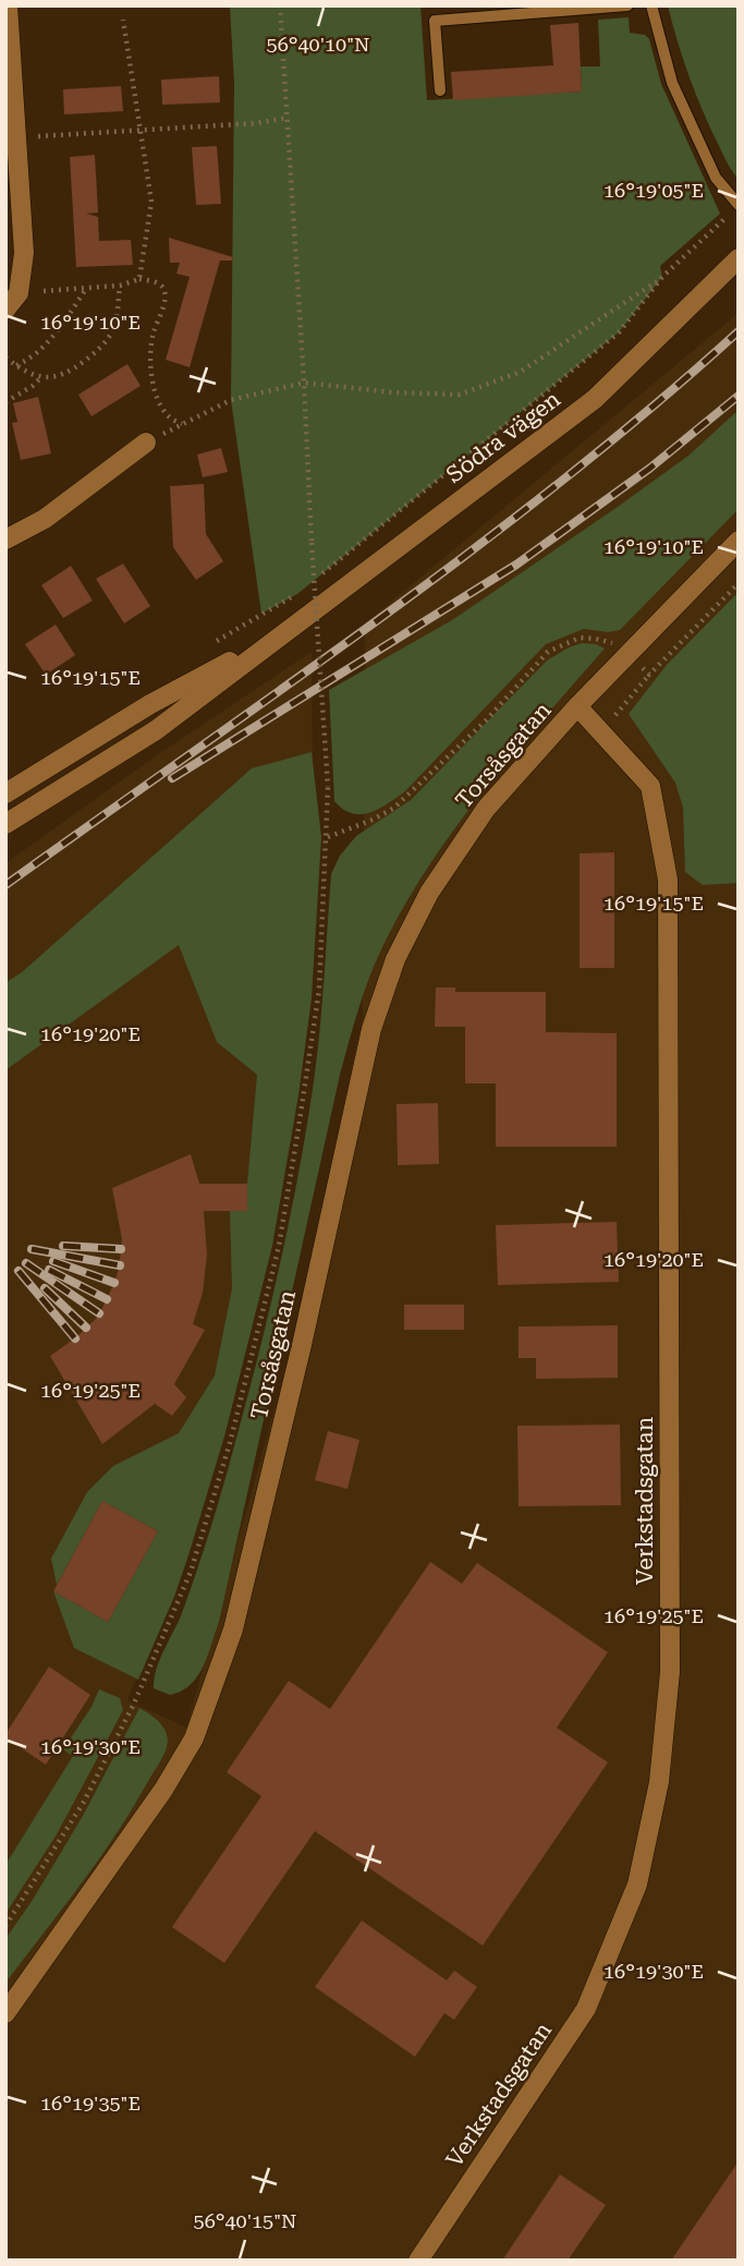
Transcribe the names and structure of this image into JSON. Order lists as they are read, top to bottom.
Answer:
{
  "streets": {
    "street": ["Södra vägen", "Torsåsgatan", "Verkstadsgatan"]
  },
  "crossings": [
    ["Torsåsgatan", "Verkstadsgatan"]
  ],
  "coordinates": [
    "56°40'10\"N",
    "16°19'05\"E",
    "16°19'10\"E",
    "16°19'15\"E",
    "16°19'20\"E",
    "16°19'25\"E",
    "16°19'30\"E",
    "16°19'35\"E",
    "56°40'15\"N"
  ]
}
